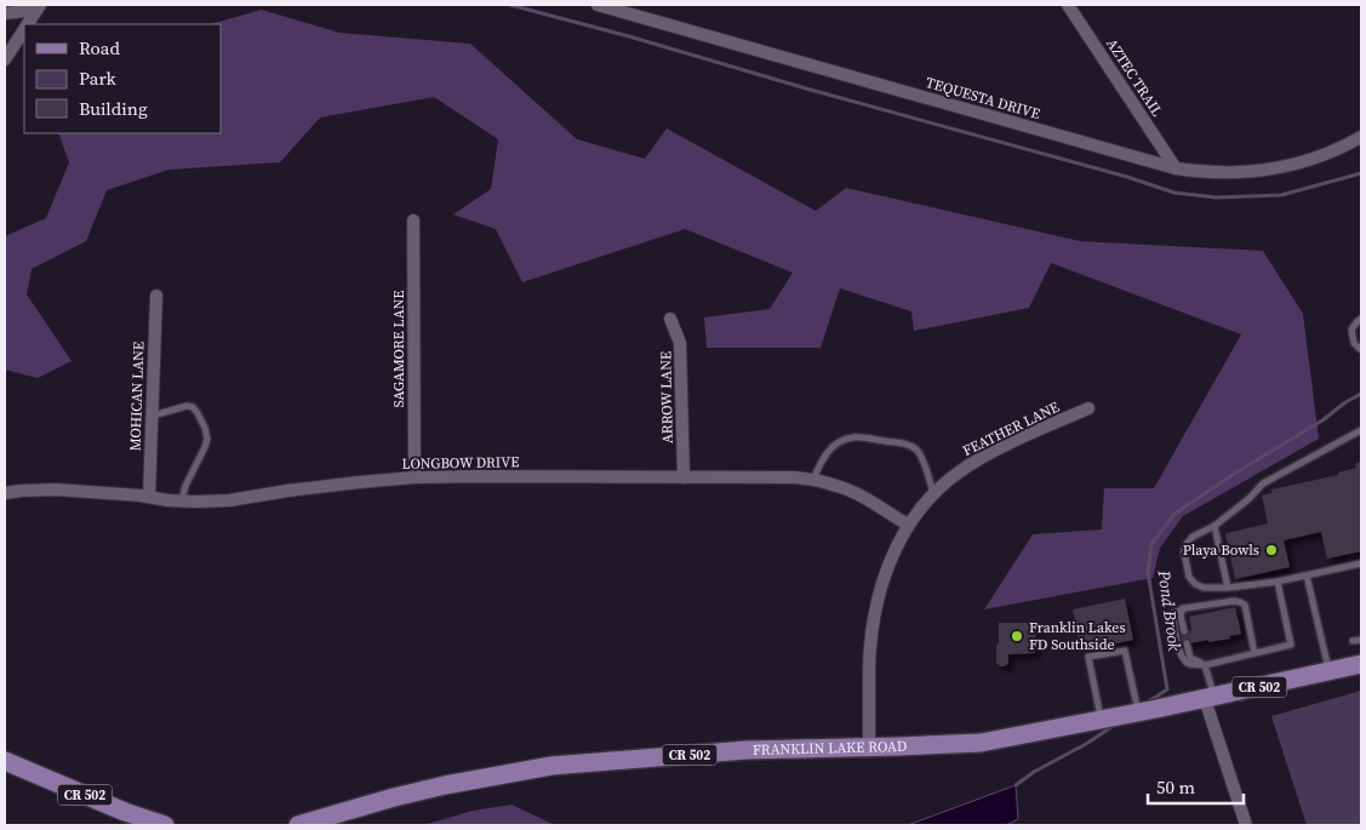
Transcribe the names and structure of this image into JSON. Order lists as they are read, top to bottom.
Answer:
{
  "streets": {
    "main road": ["CR 502", "FRANKLIN LAKE ROAD"],
    "street": [
      "AZTEC TRAIL",
      "TEQUESTA DRIVE",
      "SAGAMORE LANE",
      "MOHICAN LANE",
      "ARROW LANE",
      "FEATHER LANE",
      "LONGBOW DRIVE"
    ]
  },
  "crossings": [
    ["AZTEC TRAIL", "TEQUESTA DRIVE"],
    ["SAGAMORE LANE", "LONGBOW DRIVE"],
    ["MOHICAN LANE", "LONGBOW DRIVE"],
    ["ARROW LANE", "LONGBOW DRIVE"],
    ["FEATHER LANE", "LONGBOW DRIVE"],
    ["FEATHER LANE", "FRANKLIN LAKE ROAD"]
  ],
  "water": ["Pond Brook"],
  "places": ["Playa Bowls", "Franklin Lakes FD Southside"],
  "legend": ["Road", "Park", "Building"],
  "scale_bar": "50 m"
}
